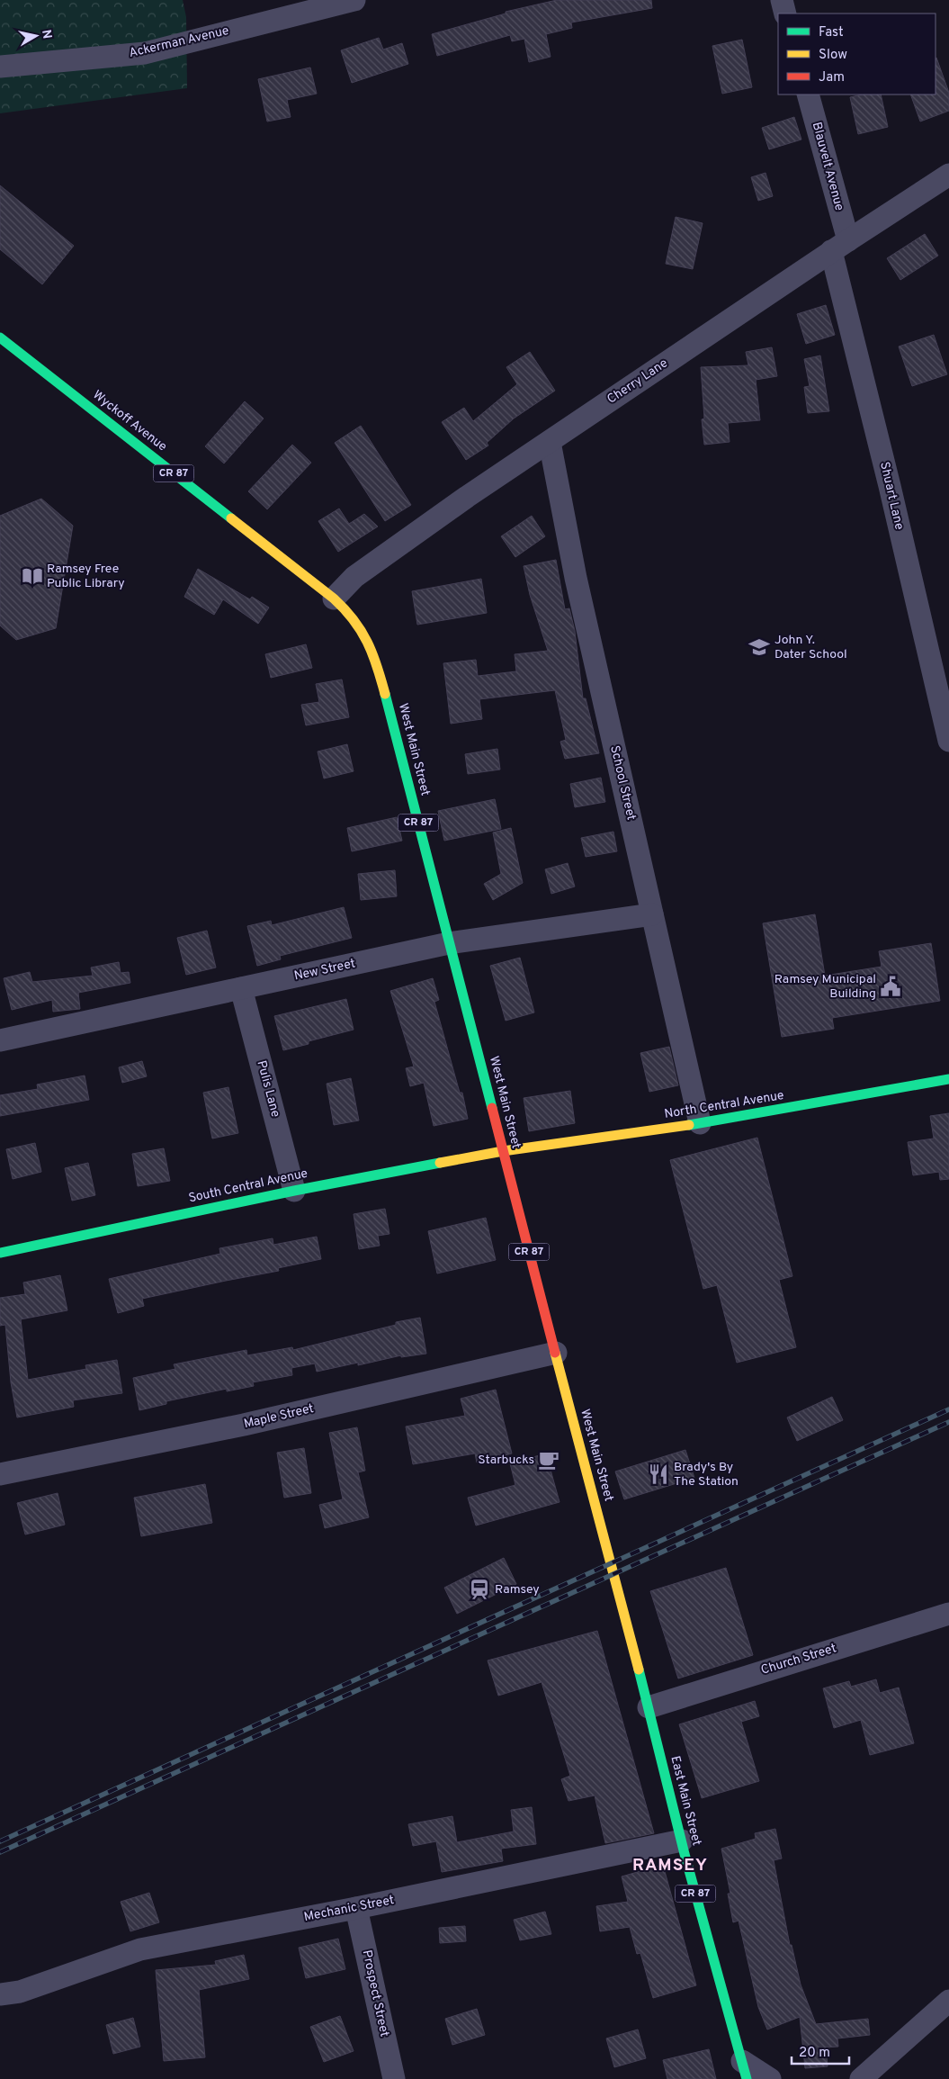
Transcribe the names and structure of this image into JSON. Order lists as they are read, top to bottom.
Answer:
{
  "streets": {
    "main road": [
      "Wyckoff Avenue",
      "CR 87",
      "West Main Street",
      "North Central Avenue",
      "South Central Avenue",
      "East Main Street"
    ],
    "street": [
      "Ackerman Avenue",
      "Blauvelt Avenue",
      "Cherry Lane",
      "Shuart Lane",
      "School Street",
      "New Street",
      "Pulis Lane",
      "Maple Street",
      "Church Street",
      "Mechanic Street",
      "Prospect Street"
    ]
  },
  "crossings": [
    ["Blauvelt Avenue", "Cherry Lane"],
    ["Blauvelt Avenue", "Shuart Lane"],
    ["Cherry Lane", "Wyckoff Avenue"],
    ["Cherry Lane", "Shuart Lane"],
    ["Cherry Lane", "West Main Street"],
    ["Cherry Lane", "School Street"],
    ["Wyckoff Avenue", "West Main Street"],
    ["West Main Street", "New Street"],
    ["West Main Street", "North Central Avenue"],
    ["West Main Street", "South Central Avenue"],
    ["West Main Street", "Maple Street"],
    ["West Main Street", "East Main Street"],
    ["School Street", "New Street"],
    ["School Street", "North Central Avenue"],
    ["New Street", "Pulis Lane"],
    ["Pulis Lane", "South Central Avenue"],
    ["North Central Avenue", "South Central Avenue"],
    ["Church Street", "East Main Street"],
    ["East Main Street", "Mechanic Street"],
    ["Mechanic Street", "Prospect Street"]
  ],
  "districts": ["RAMSEY"],
  "places": {
    "library": ["Ramsey Free Public Library"],
    "school or university": ["John Y. Dater School"],
    "public building": ["Ramsey Municipal Building"],
    "cafe": ["Starbucks"],
    "restaurant": ["Brady's By The Station"],
    "station": ["Ramsey"]
  },
  "legend": ["Fast", "Slow", "Jam"],
  "scale_bar": "20 m",
  "north": "right"
}
